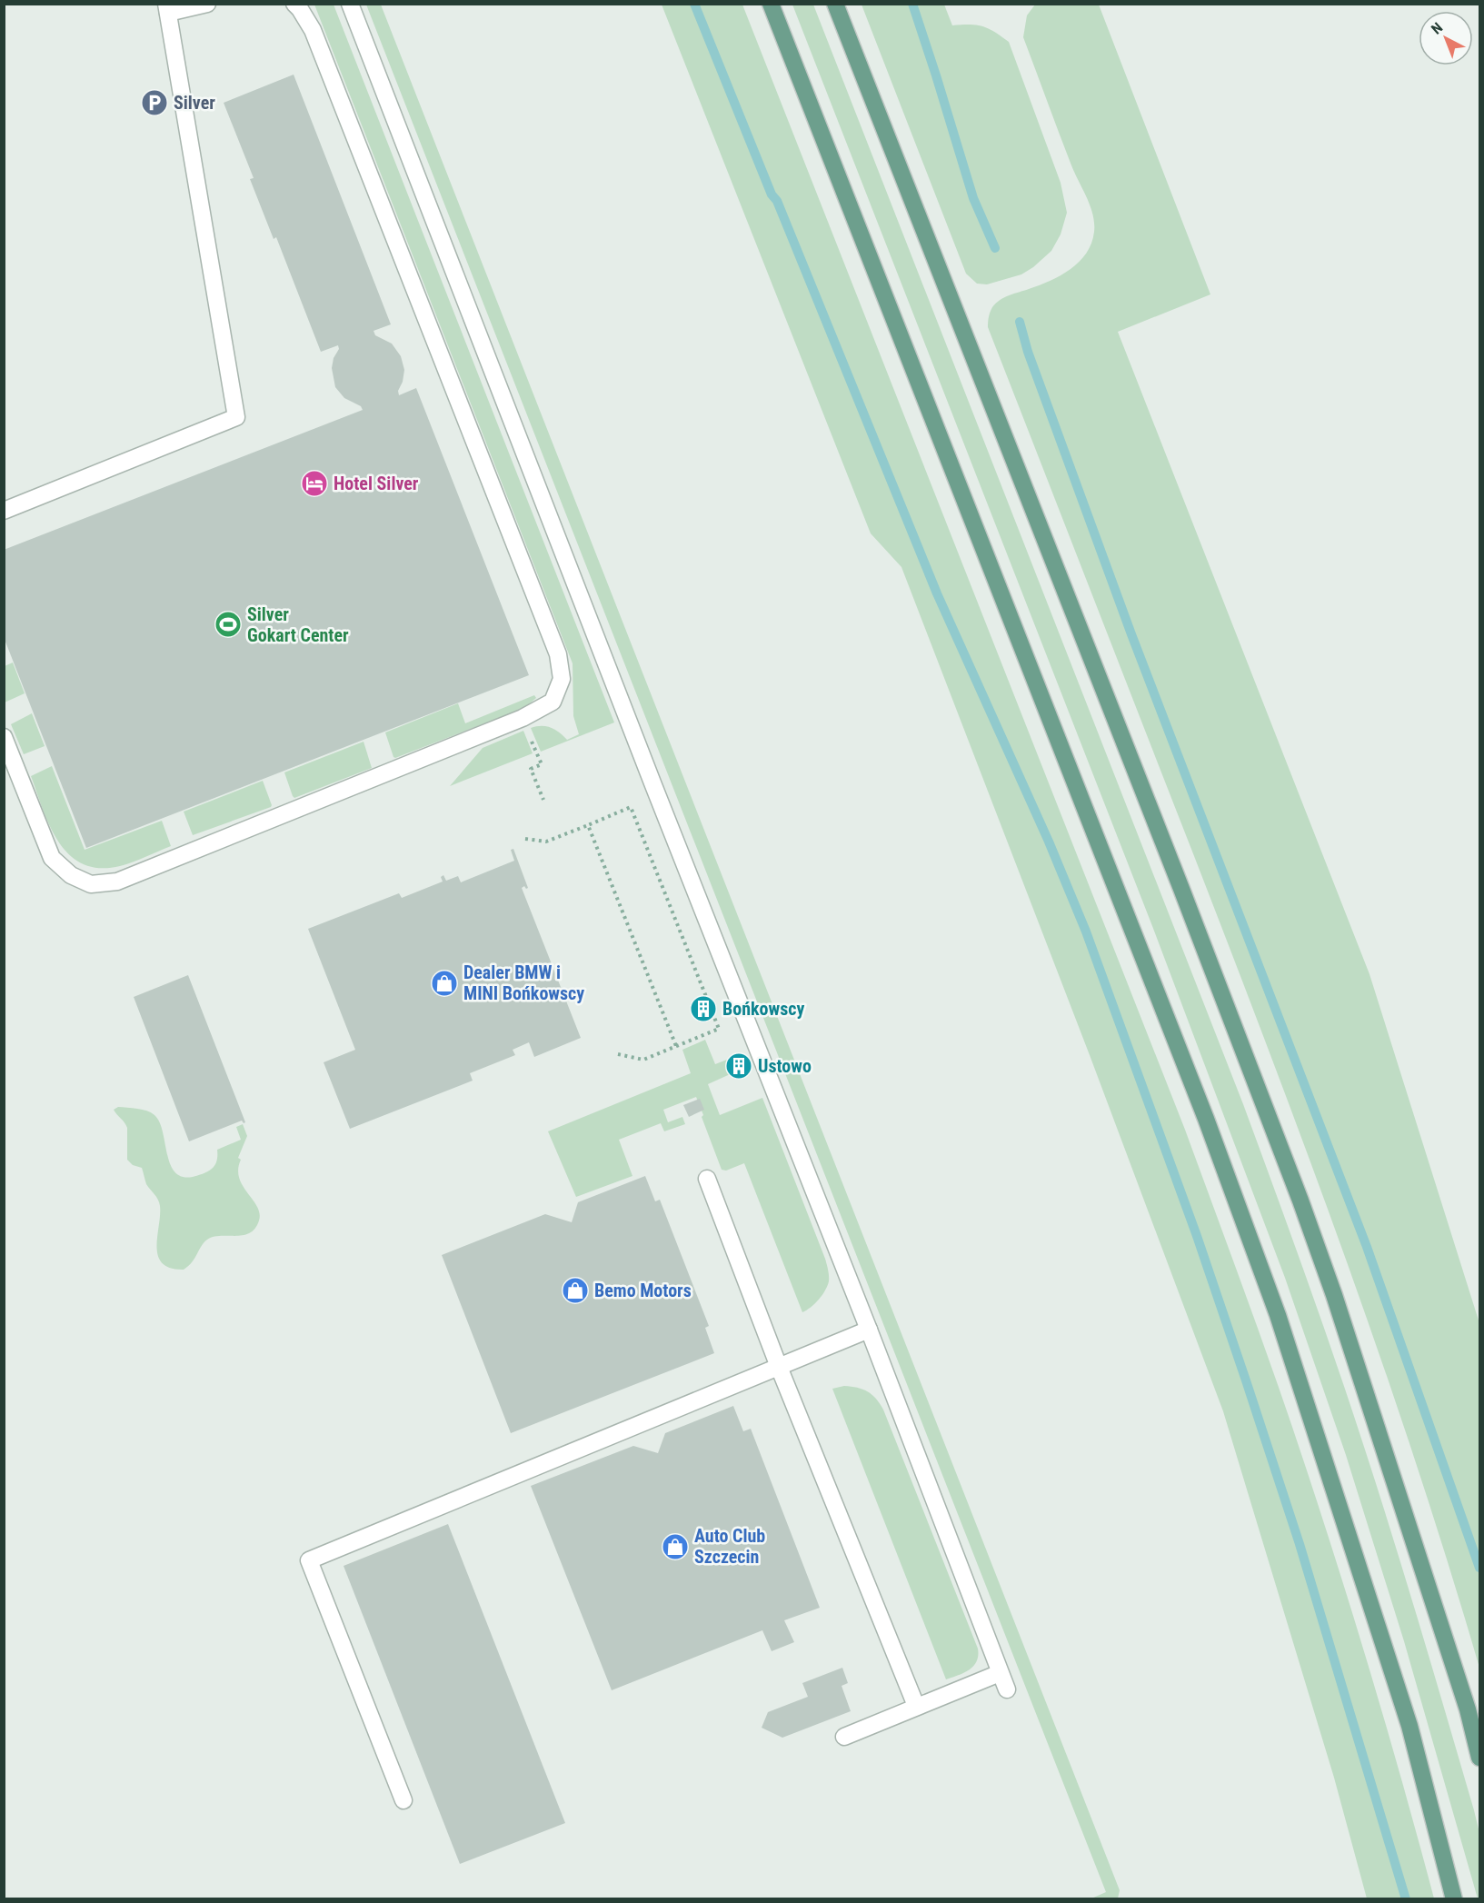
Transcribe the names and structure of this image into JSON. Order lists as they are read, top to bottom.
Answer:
{
  "places": {
    "parking": ["Silver"],
    "hotel": ["Hotel Silver"],
    "sports": ["Silver Gokart Center"],
    "shop": ["Dealer BMW i MINI Bońkowscy", "Bemo Motors", "Auto Club Szczecin"],
    "building": ["Bońkowscy", "Ustowo"]
  },
  "north": "top left"
}
